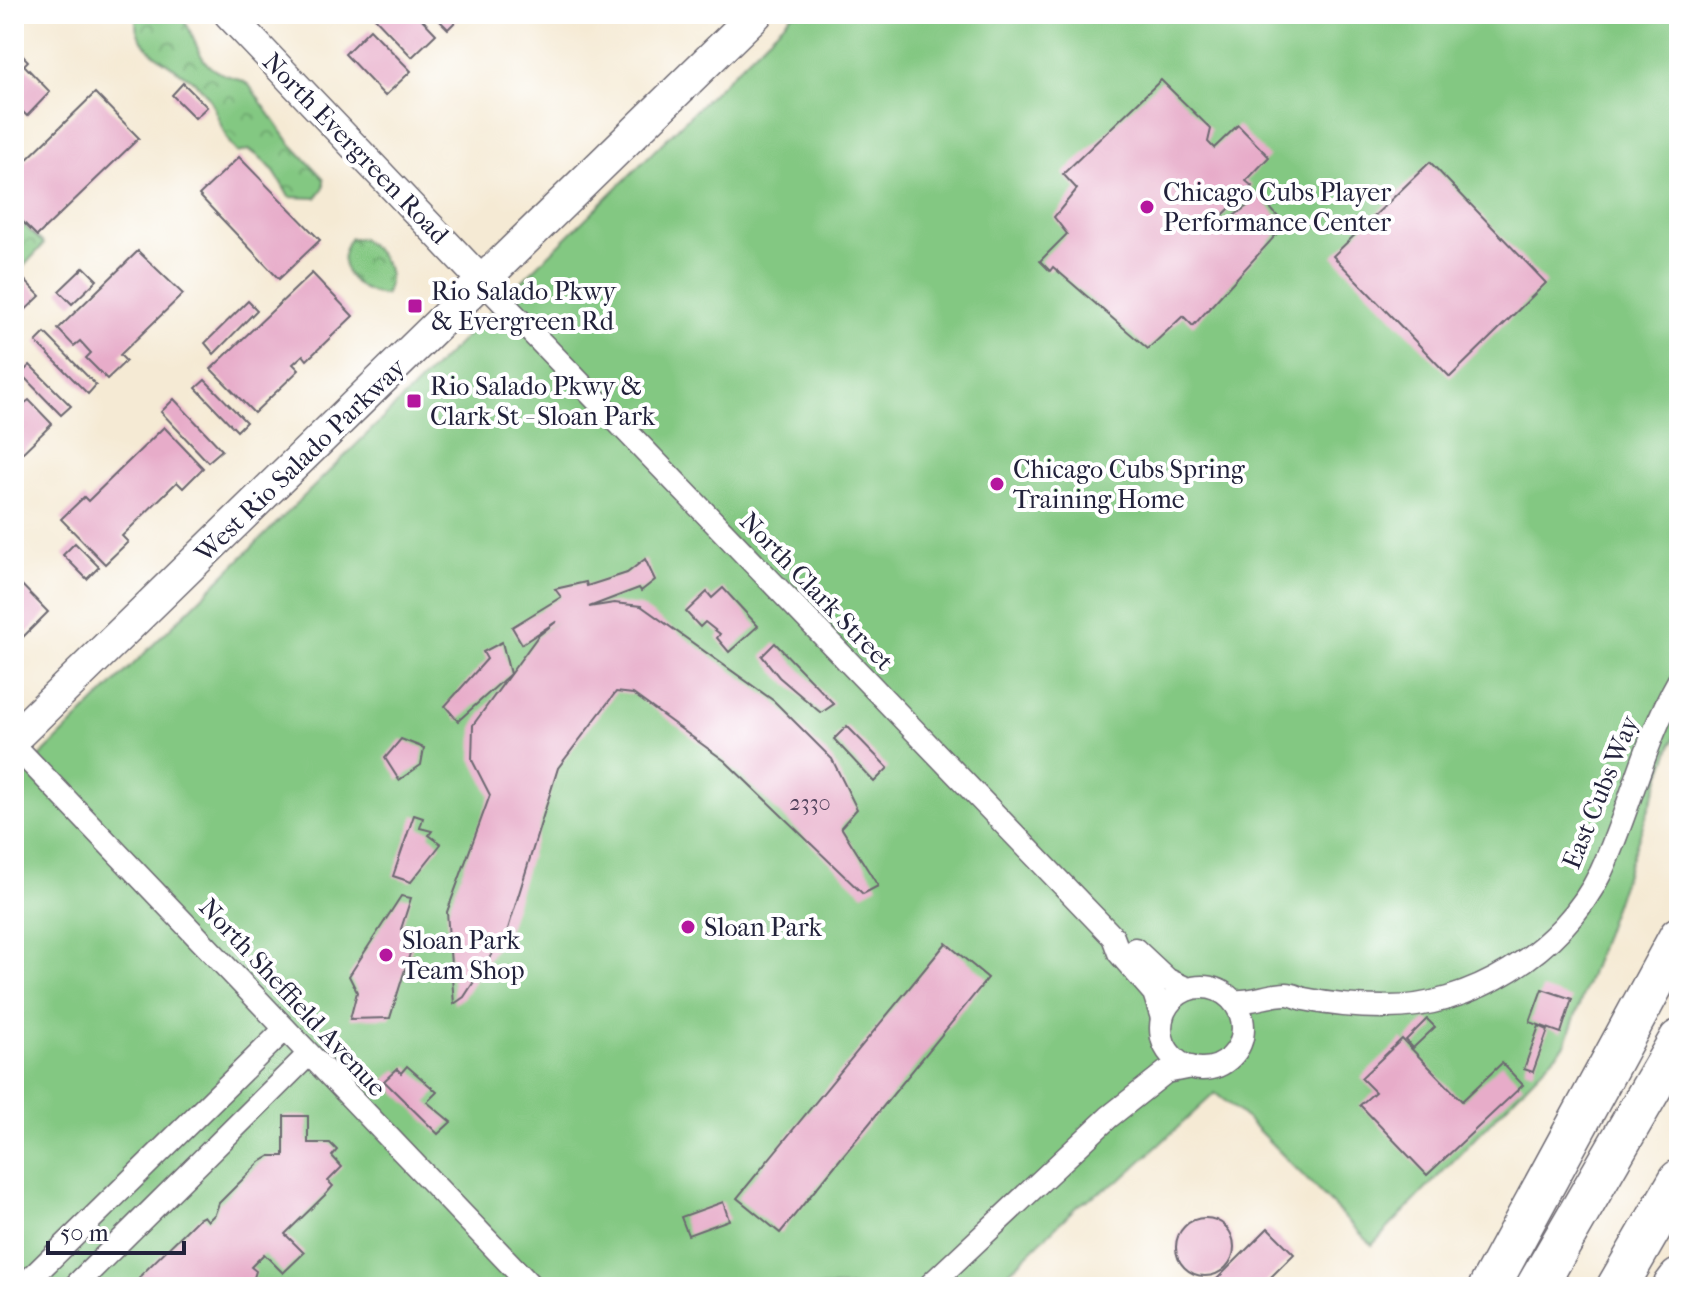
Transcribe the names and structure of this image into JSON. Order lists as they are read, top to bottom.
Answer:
{
  "streets": {
    "main road": ["West Rio Salado Parkway"],
    "street": [
      "North Evergreen Road",
      "North Clark Street",
      "East Cubs Way",
      "North Sheffield Avenue"
    ]
  },
  "crossings": [
    ["North Evergreen Road", "West Rio Salado Parkway"],
    ["North Evergreen Road", "North Clark Street"],
    ["West Rio Salado Parkway", "North Clark Street"],
    ["North Clark Street", "East Cubs Way"]
  ],
  "places": {
    "other": [
      "Chicago Cubs Player Performance Center",
      "Chicago Cubs Spring Training Home",
      "Sloan Park",
      "Sloan Park Team Shop"
    ],
    "transit": ["Rio Salado Pkwy & Evergreen Rd", "Rio Salado Pkwy & Clark St - Sloan Park"]
  },
  "house_numbers": ["2330"],
  "scale_bar": "50 m"
}
